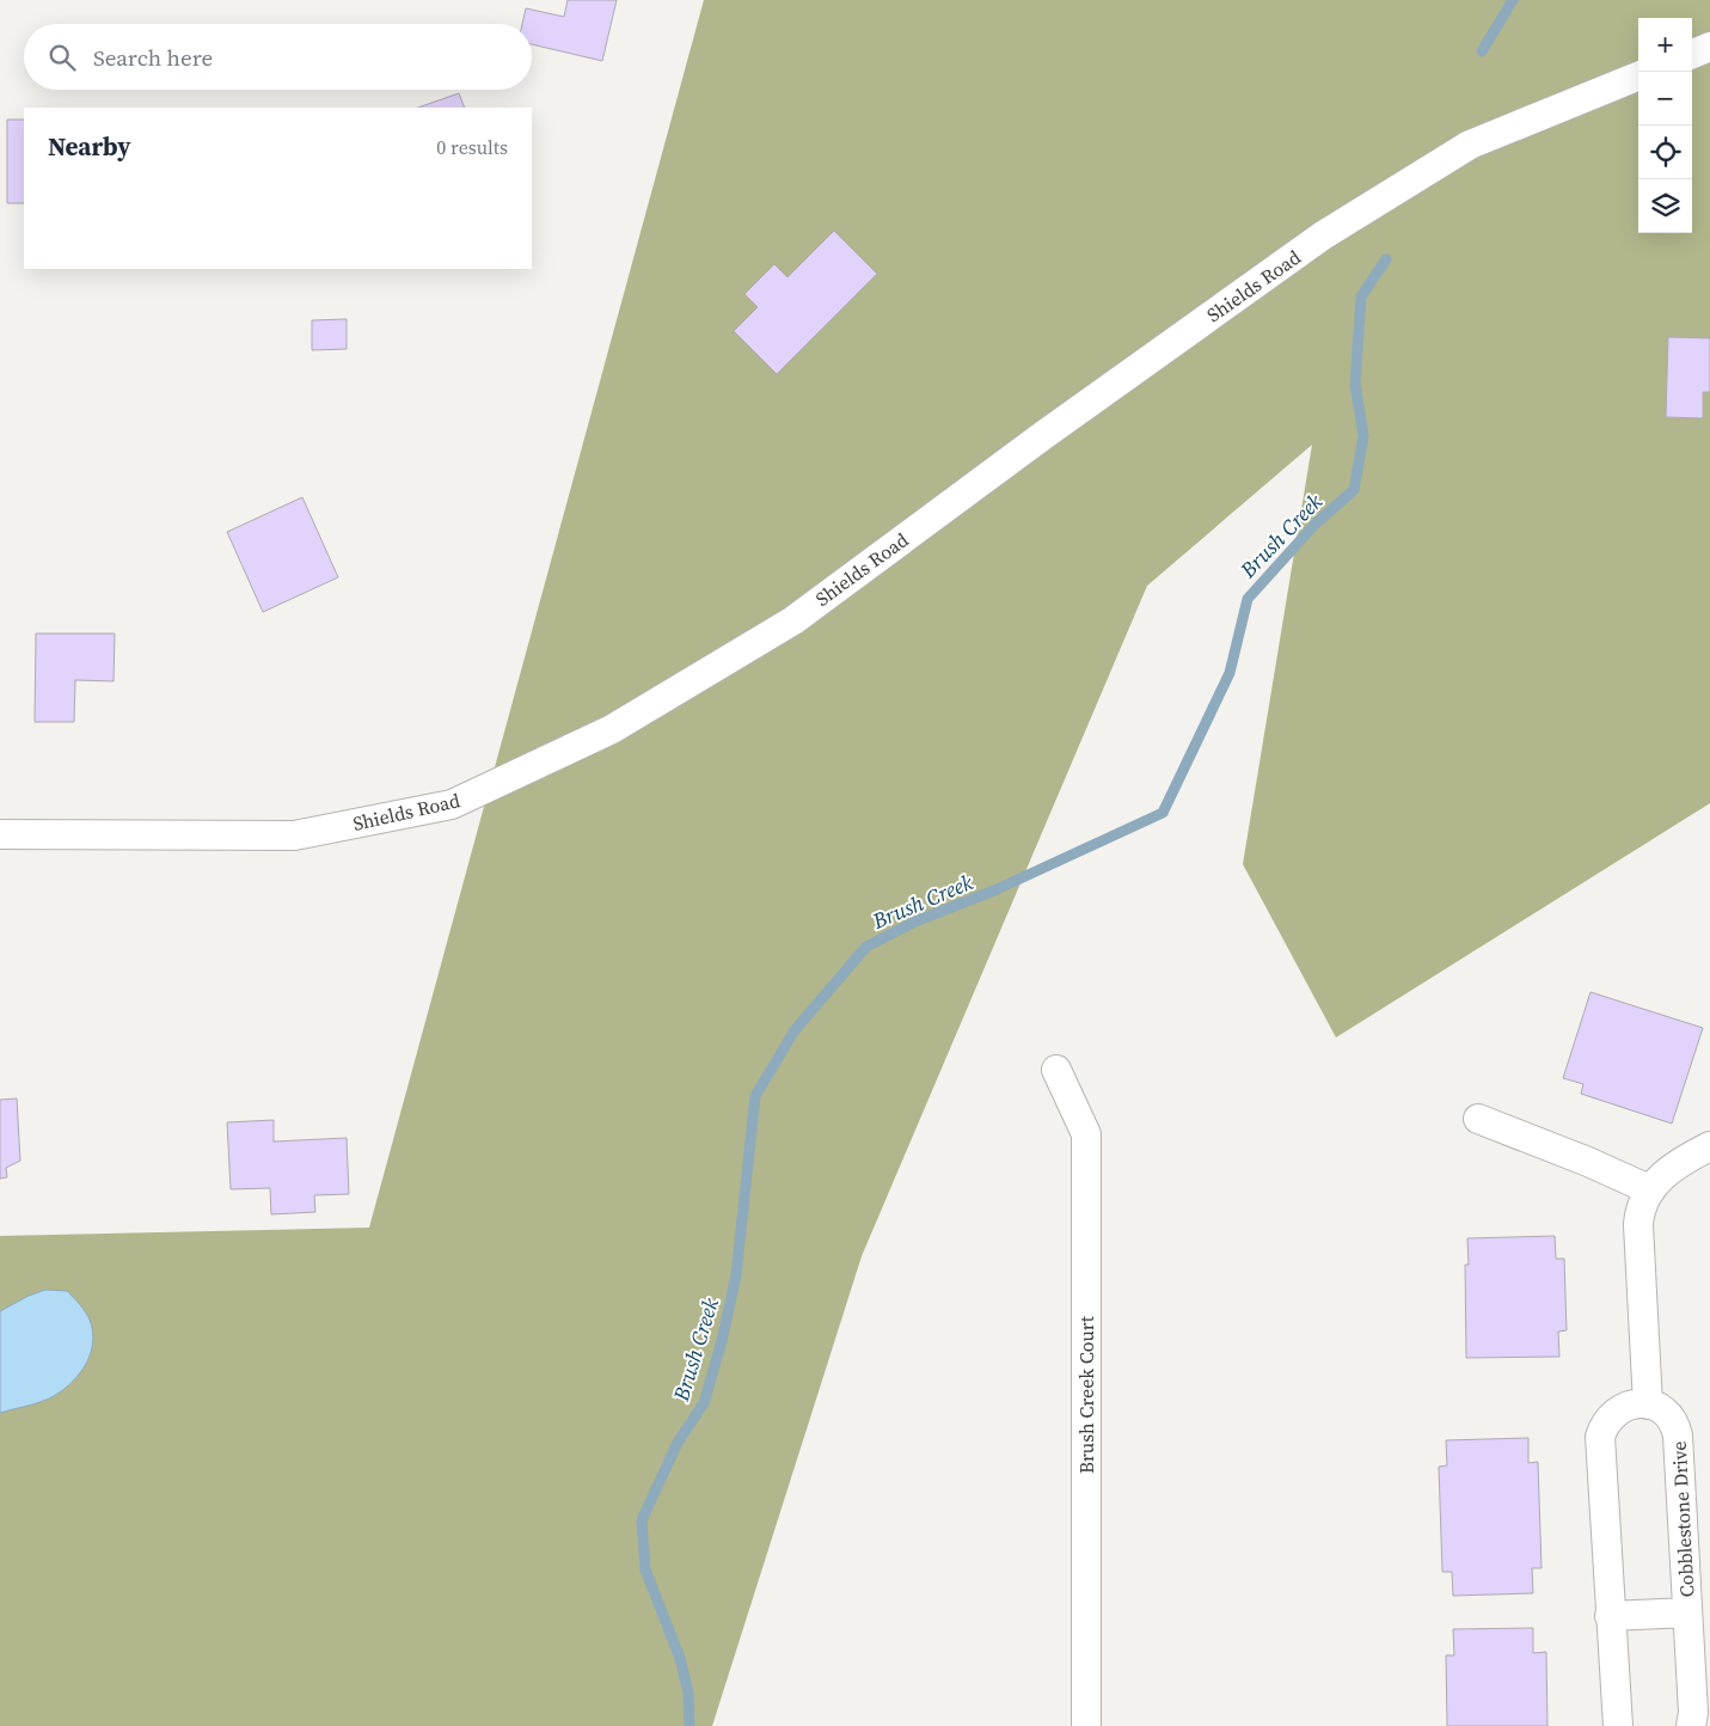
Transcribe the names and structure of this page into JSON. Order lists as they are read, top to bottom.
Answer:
{
  "streets": {
    "street": ["Shields Road", "Brush Creek Court", "Cobblestone Drive"]
  },
  "water": ["Brush Creek"],
  "page": {
    "map_buttons": ["+", "−"],
    "search": "Search here",
    "heading": ["Nearby", "0 results"]
  }
}
